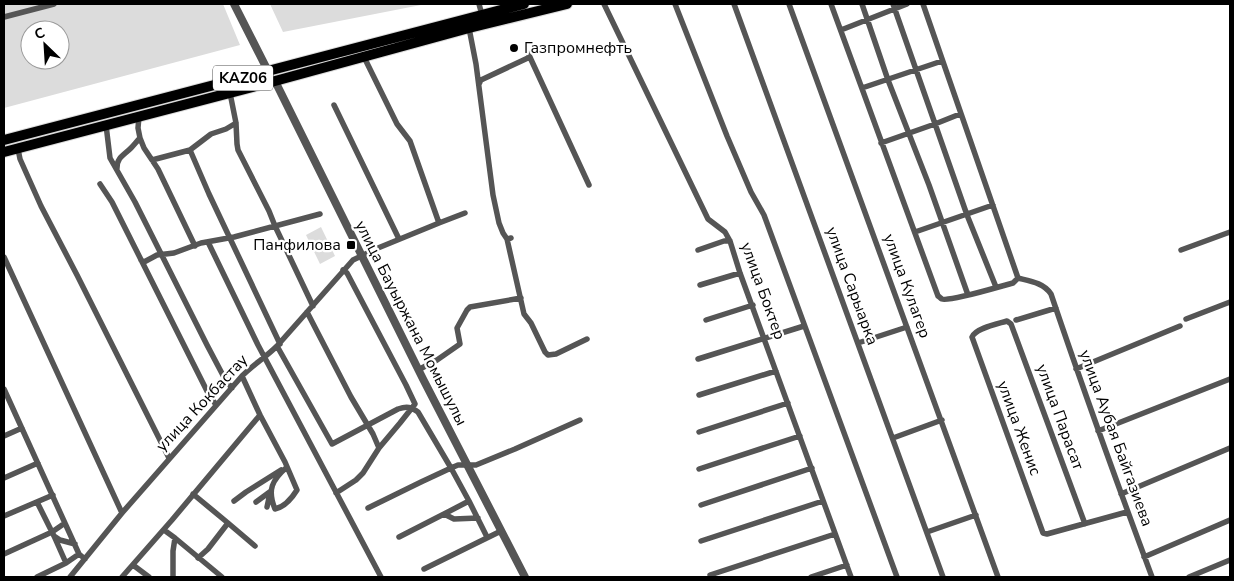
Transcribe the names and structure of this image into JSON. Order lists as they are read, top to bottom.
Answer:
{
  "streets": {
    "highway": ["KАZ06"],
    "street": [
      "улица Сарыарка",
      "улица Кулагер",
      "улица Боктер",
      "улица Бауыржана Момышулы",
      "улица Кокбастау",
      "улица Парасат",
      "улица Женис",
      "улица Аубая Байгазиева"
    ]
  },
  "crossings": [
    ["KАZ06", "улица Бауыржана Момышулы"],
    ["улица Бауыржана Момышулы", "улица Кокбастау"],
    ["улица Парасат", "улица Женис"]
  ],
  "places": {
    "other": ["Газпромнефть"],
    "transit": ["Панфилова"]
  },
  "north": "top left"
}
